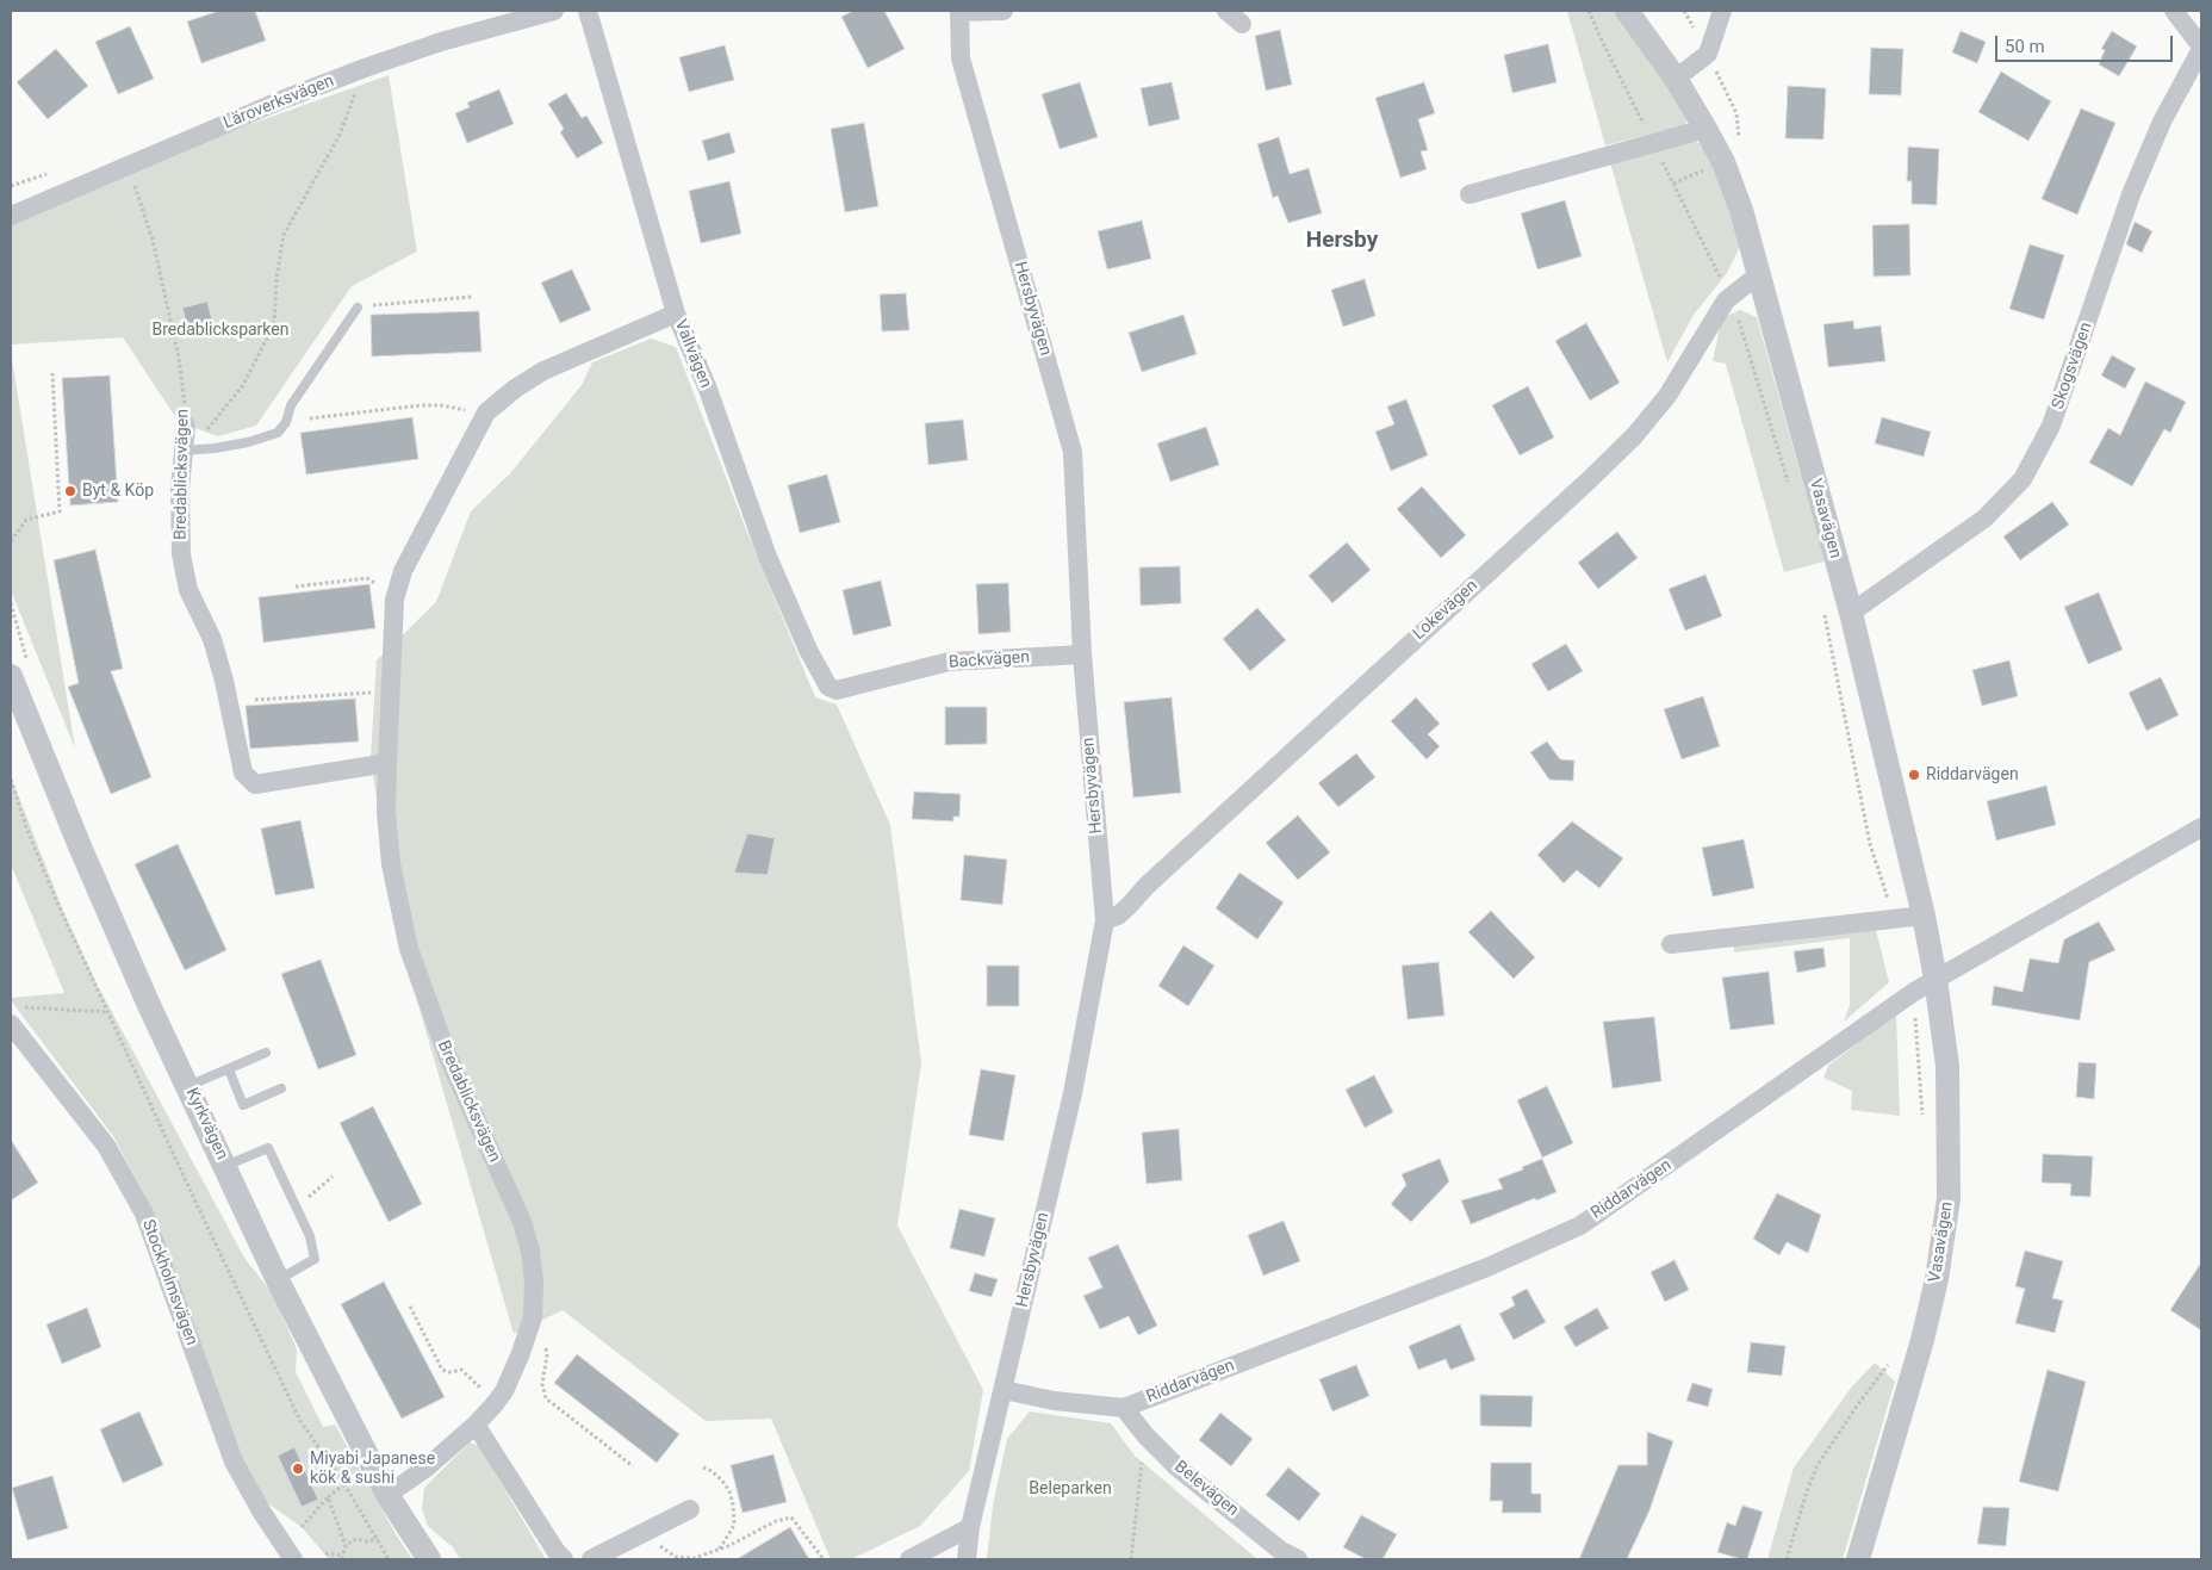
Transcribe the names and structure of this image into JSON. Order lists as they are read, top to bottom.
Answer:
{
  "streets": {
    "street": [
      "Läroverksvägen",
      "Hersbyvägen",
      "Vallvägen",
      "Skogsvägen",
      "Bredablicksvägen",
      "Vasavägen",
      "Lokevägen",
      "Backvägen",
      "Kyrkvägen",
      "Riddarvägen",
      "Stockholmsvägen",
      "Belevägen"
    ]
  },
  "crossings": [
    ["Läroverksvägen", "Bredablicksvägen"],
    ["Hersbyvägen", "Lokevägen"],
    ["Hersbyvägen", "Backvägen"],
    ["Hersbyvägen", "Riddarvägen"],
    ["Vallvägen", "Bredablicksvägen"],
    ["Vallvägen", "Backvägen"],
    ["Skogsvägen", "Vasavägen"],
    ["Bredablicksvägen", "Kyrkvägen"],
    ["Vasavägen", "Lokevägen"],
    ["Vasavägen", "Riddarvägen"],
    ["Riddarvägen", "Belevägen"]
  ],
  "districts": ["Hersby"],
  "parks": ["Bredablicksparken", "Beleparken"],
  "places": ["Byt & Köp", "Riddarvägen", "Miyabi Japanese kök & sushi"],
  "scale_bar": "50 m"
}
